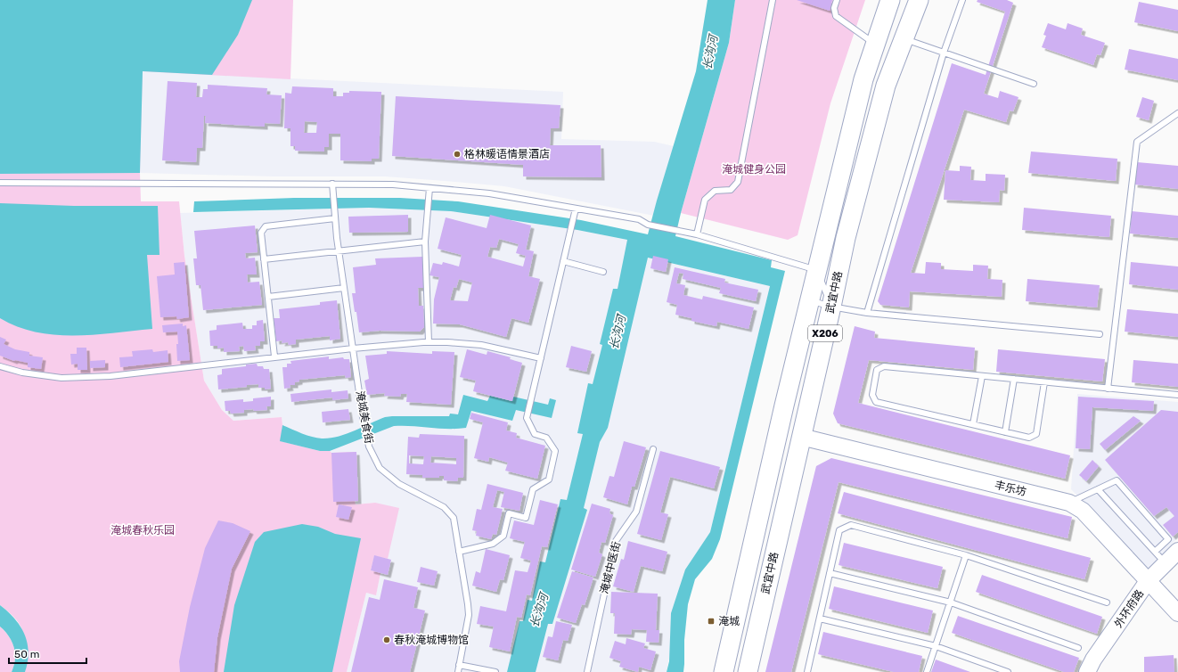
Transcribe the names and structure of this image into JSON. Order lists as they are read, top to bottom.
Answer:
{
  "streets": {
    "main road": ["武宜中路", "X206"],
    "street": ["丰乐坊", "外环府路"],
    "lane": ["淹城美食街", "淹城中医街"]
  },
  "crossings": [
    ["武宜中路", "丰乐坊"],
    ["丰乐坊", "外环府路"]
  ],
  "water": ["长沟河"],
  "parks": ["淹城健身公园", "淹城春秋乐园"],
  "places": {
    "other": ["格林暖语情景酒店", "春秋淹城博物馆"],
    "transit": ["淹城"]
  },
  "scale_bar": "50 m"
}
